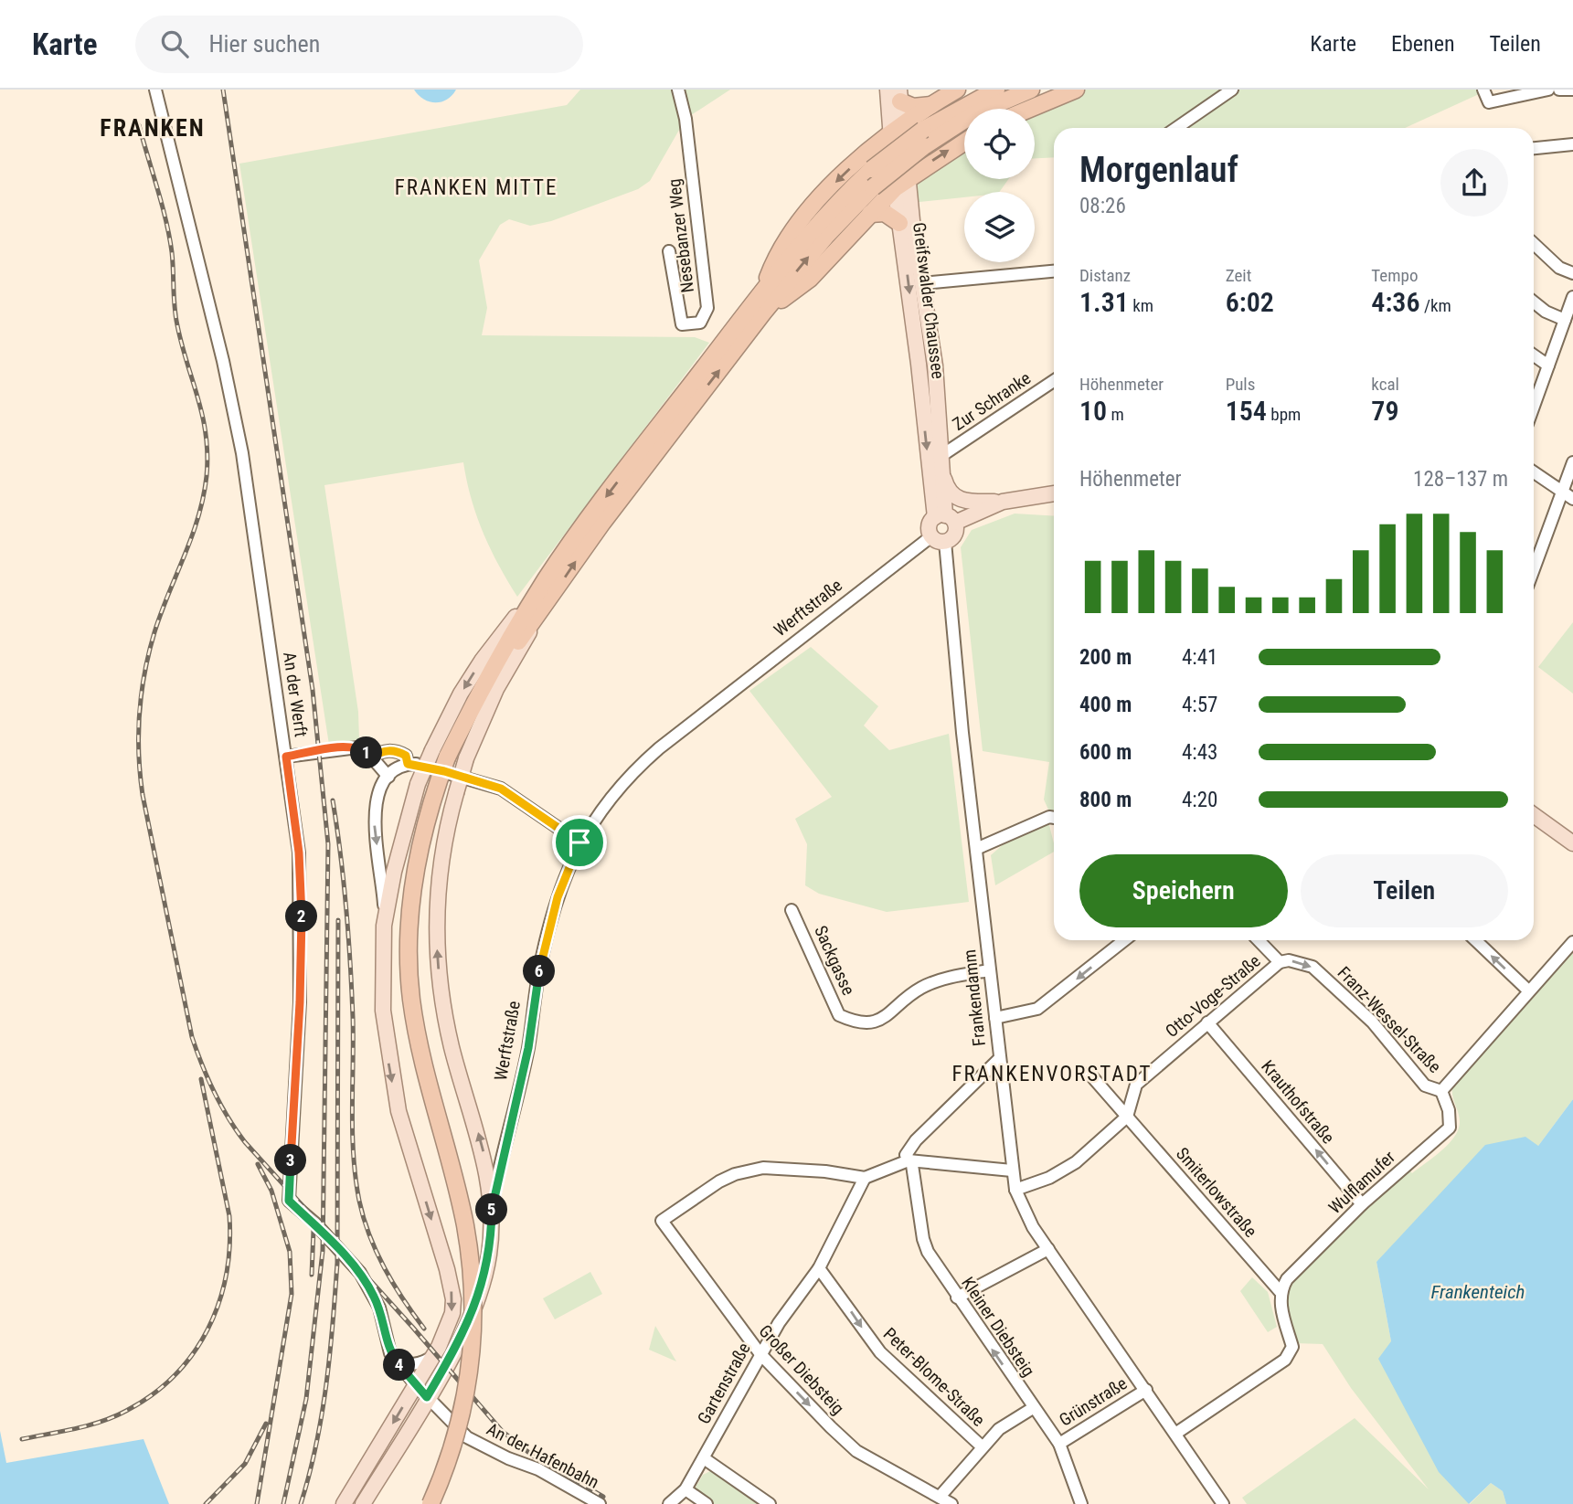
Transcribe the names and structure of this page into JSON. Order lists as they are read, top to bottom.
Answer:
{
  "streets": {
    "main road": ["Greifswalder Chaussee", "Werftstraße"],
    "street": [
      "Nesebanzer Weg",
      "Zur Schranke",
      "An der Werft",
      "Sackgasse",
      "Otto-Voge-Straße",
      "Frankendamm",
      "Franz-Wessel-Straße",
      "Krauthofstraße",
      "Wulflamufer",
      "Smiterlowstraße",
      "Kleiner Diebsteig",
      "Großer Diebsteig",
      "Peter-Blome-Straße",
      "Gartenstraße",
      "Grünstraße",
      "An der Hafenbahn"
    ]
  },
  "crossings": [
    ["Greifswalder Chaussee", "Zur Schranke"],
    ["Werftstraße", "Frankendamm"],
    ["Werftstraße", "An der Hafenbahn"],
    ["An der Werft", "An der Hafenbahn"],
    ["Sackgasse", "Frankendamm"],
    ["Otto-Voge-Straße", "Franz-Wessel-Straße"],
    ["Otto-Voge-Straße", "Krauthofstraße"],
    ["Otto-Voge-Straße", "Smiterlowstraße"],
    ["Frankendamm", "Grünstraße"],
    ["Franz-Wessel-Straße", "Wulflamufer"],
    ["Krauthofstraße", "Wulflamufer"],
    ["Wulflamufer", "Smiterlowstraße"],
    ["Kleiner Diebsteig", "Grünstraße"],
    ["Großer Diebsteig", "Gartenstraße"],
    ["Peter-Blome-Straße", "Gartenstraße"]
  ],
  "one_way": [
    "Franz-Wessel-Straße",
    "Krauthofstraße",
    "Großer Diebsteig",
    "Peter-Blome-Straße"
  ],
  "districts": ["FRANKEN", "FRANKEN MITTE", "FRANKENVORSTADT"],
  "water": ["Frankenteich"],
  "page": {
    "header": "Karte",
    "search": "Hier suchen",
    "nav": ["Karte", "Ebenen", "Teilen"],
    "heading": ["Morgenlauf", "08:26"],
    "stats": [
      ["Distanz", "1.31 km"],
      ["Zeit", "6:02"],
      ["Tempo", "4:36 /km"],
      ["Höhenmeter", "10 m"],
      ["Puls", "154 bpm"],
      ["kcal", "79"]
    ],
    "chart": ["Höhenmeter", "128–137 m"],
    "list": [
      {
        "name": "200 m",
        "note": "4:41"
      },
      {
        "name": "400 m",
        "note": "4:57"
      },
      {
        "name": "600 m",
        "note": "4:43"
      },
      {
        "name": "800 m",
        "note": "4:20"
      }
    ],
    "pins": [
      "1",
      "2",
      "6",
      "3",
      "5",
      "4"
    ],
    "buttons": ["Speichern", "Teilen"]
  }
}
